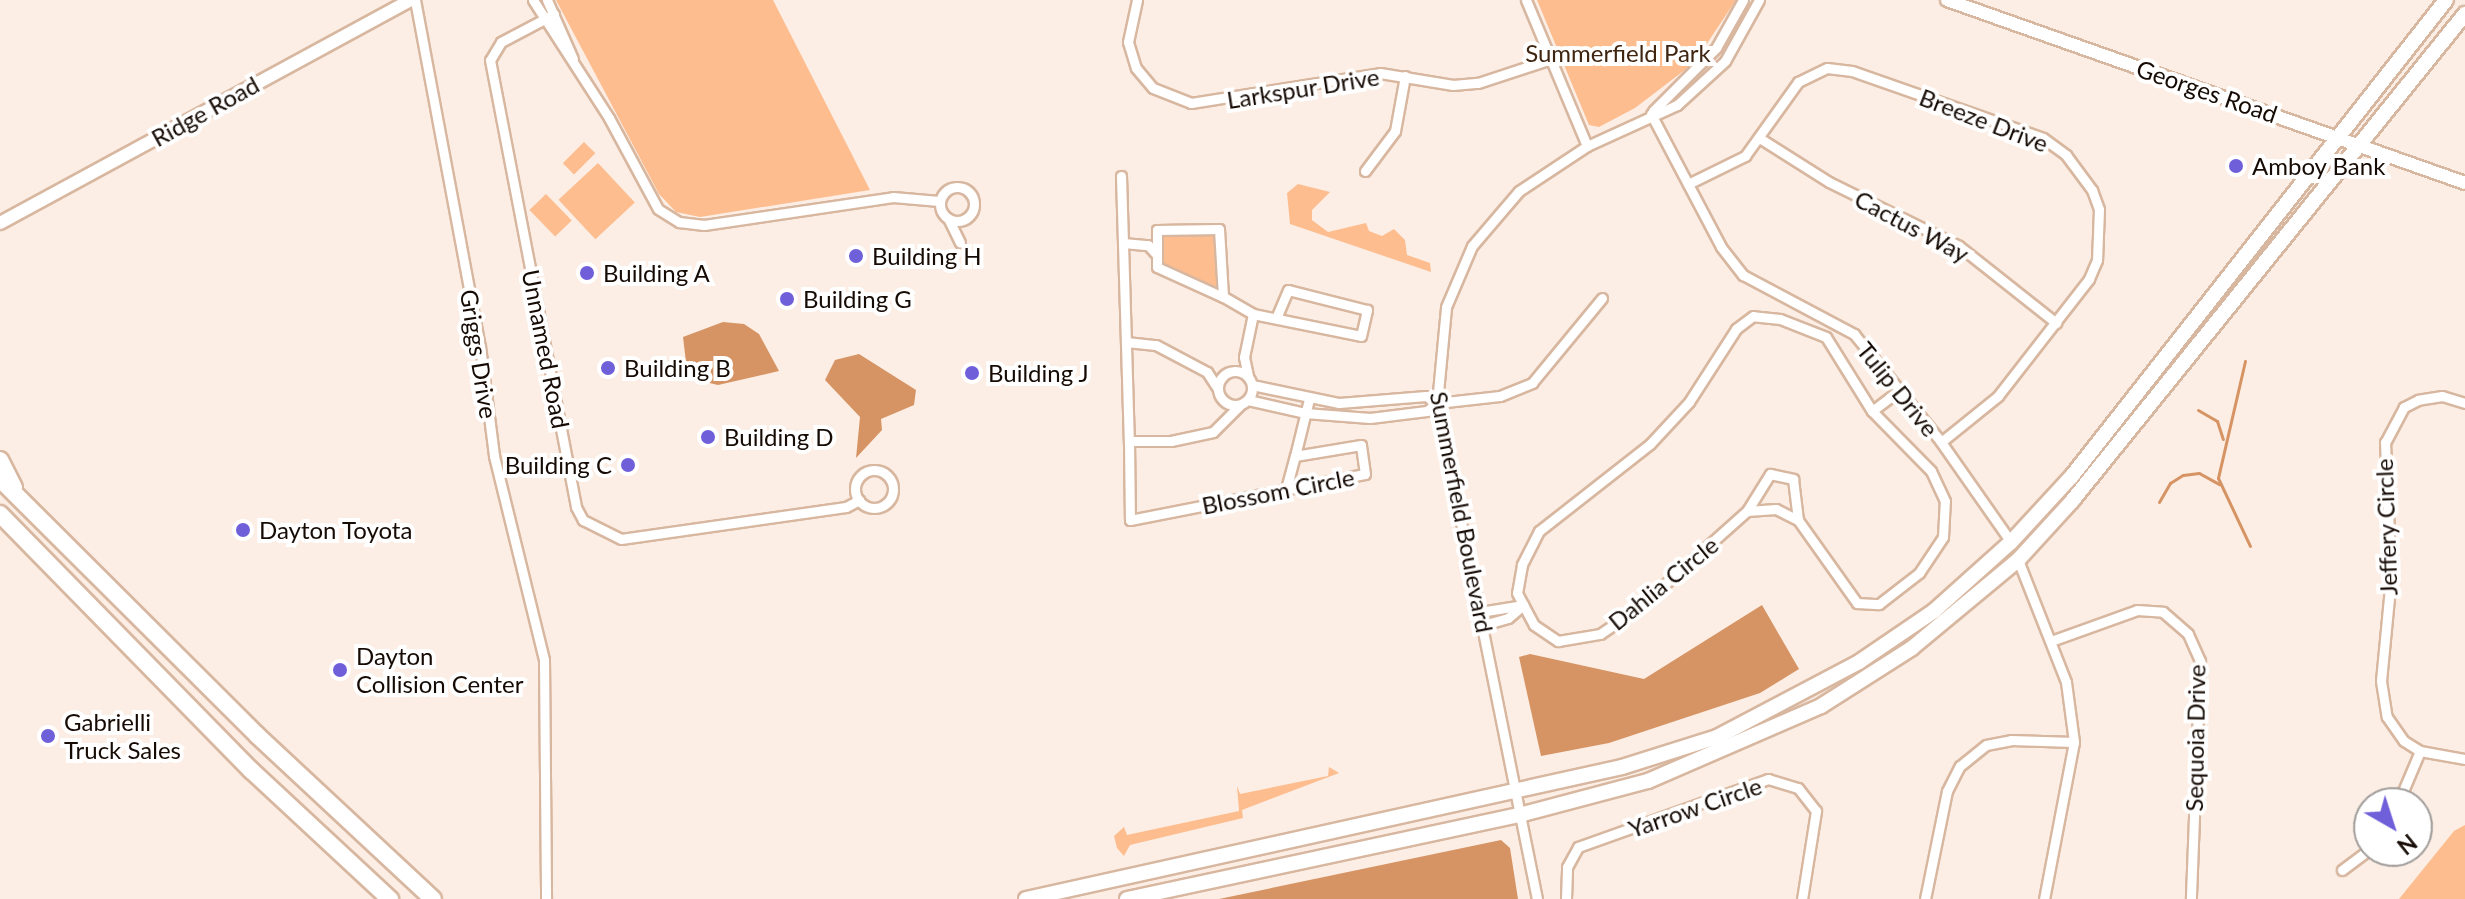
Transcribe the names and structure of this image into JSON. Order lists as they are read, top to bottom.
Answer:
{
  "streets": {
    "street": [
      "Larkspur Drive",
      "Georges Road",
      "Ridge Road",
      "Breeze Drive",
      "Cactus Way",
      "Unnamed Road",
      "Griggs Drive",
      "Tulip Drive",
      "Blossom Circle",
      "Summerfield Boulevard",
      "Jeffery Circle",
      "Dahlia Circle",
      "Sequoia Drive",
      "Yarrow Circle"
    ]
  },
  "crossings": [
    ["Ridge Road", "Griggs Drive"],
    ["Breeze Drive", "Cactus Way"],
    ["Breeze Drive", "Tulip Drive"],
    ["Tulip Drive", "Summerfield Boulevard"]
  ],
  "parks": ["Summerfield Park"],
  "places": [
    "Amboy Bank",
    "Building H",
    "Building A",
    "Building G",
    "Building B",
    "Building J",
    "Building D",
    "Building C",
    "Dayton Toyota",
    "Dayton Collision Center",
    "Gabrielli Truck Sales"
  ],
  "north": "bottom right"
}
